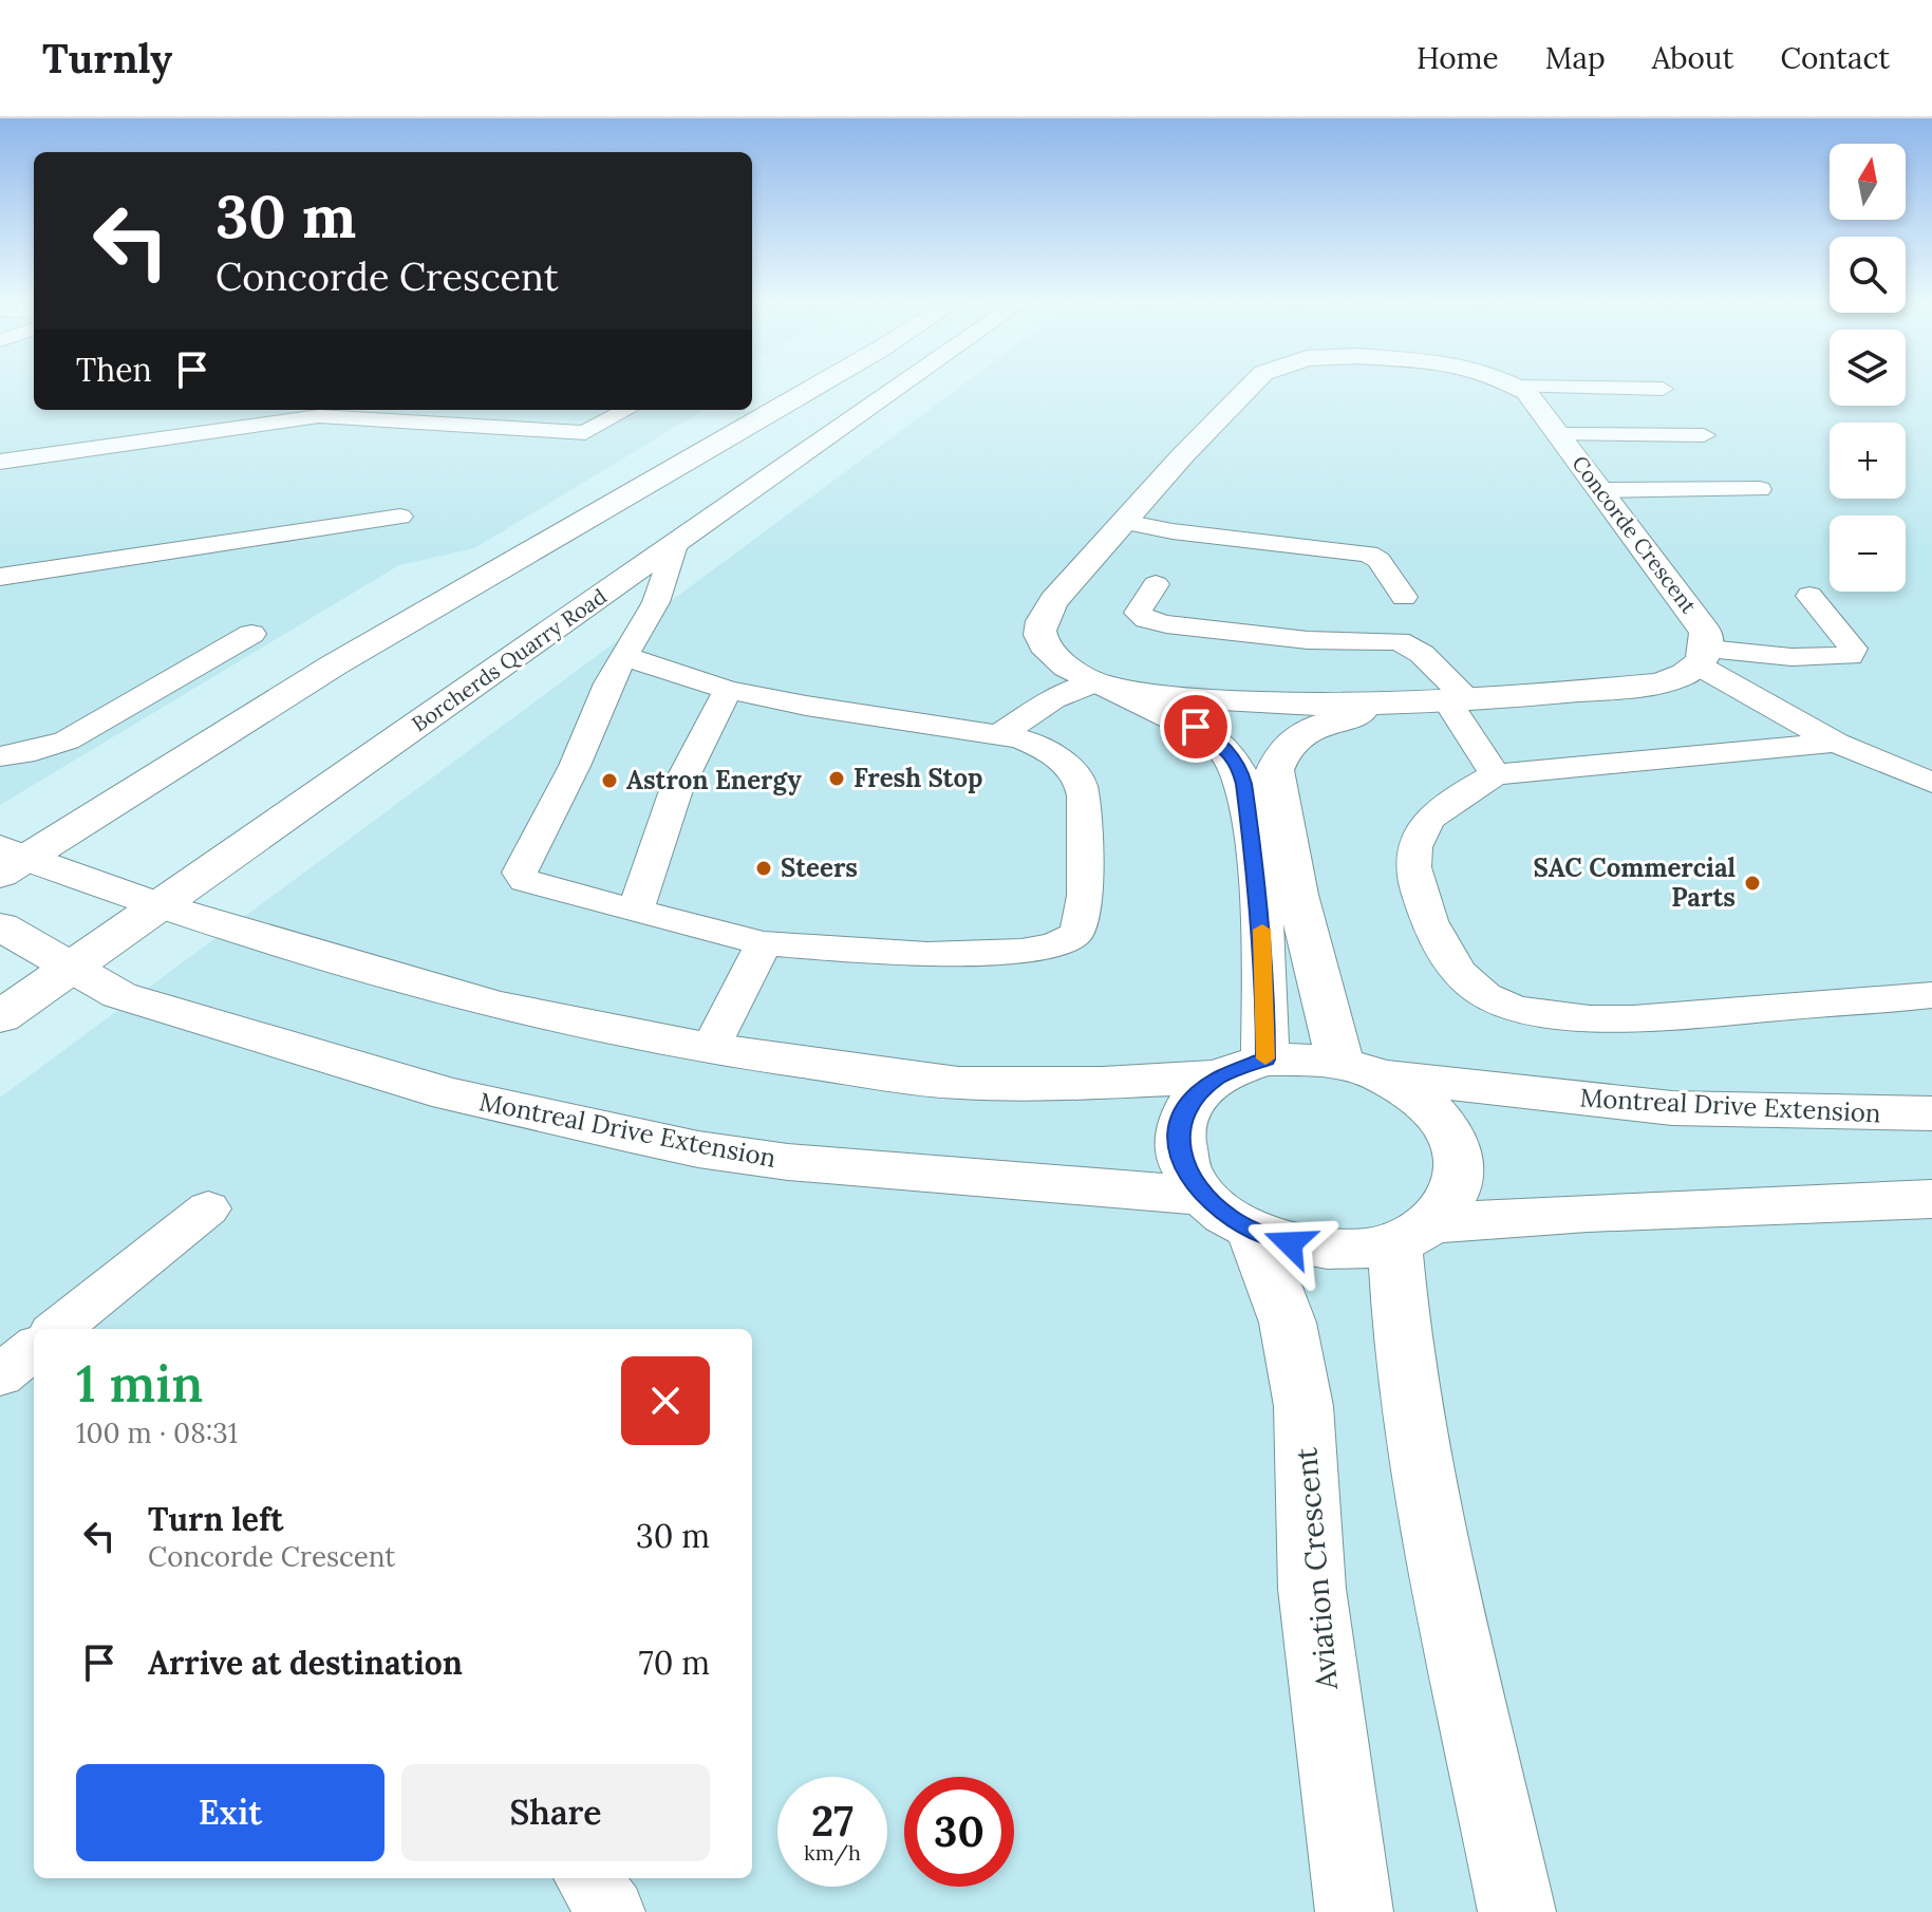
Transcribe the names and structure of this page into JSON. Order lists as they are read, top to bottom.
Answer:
{
  "streets": {
    "street": [
      "Concorde Crescent",
      "Borcherds Quarry Road",
      "Montreal Drive Extension",
      "Aviation Crescent"
    ]
  },
  "crossings": [
    ["Concorde Crescent", "Montreal Drive Extension"],
    ["Concorde Crescent", "Aviation Crescent"],
    ["Borcherds Quarry Road", "Montreal Drive Extension"],
    ["Montreal Drive Extension", "Aviation Crescent"]
  ],
  "places": [
    "Fresh Stop",
    "Astron Energy",
    "Steers",
    "SAC Commercial Parts"
  ],
  "north": "top",
  "page": {
    "header": "Turnly",
    "nav": [
      "Home",
      "Map",
      "About",
      "Contact"
    ],
    "map_buttons": ["+", "−"],
    "turn": ["30 m", "Concorde Crescent"],
    "then": "Then",
    "heading": ["1 min", "100 m · 08:31"],
    "list": [
      {
        "name": "Turn left",
        "note": "Concorde Crescent",
        "value": "30 m"
      },
      {
        "name": "Arrive at destination",
        "value": "70 m"
      }
    ],
    "buttons": ["Exit", "Share"],
    "speed": "27 km/h",
    "limit": "30"
  }
}
